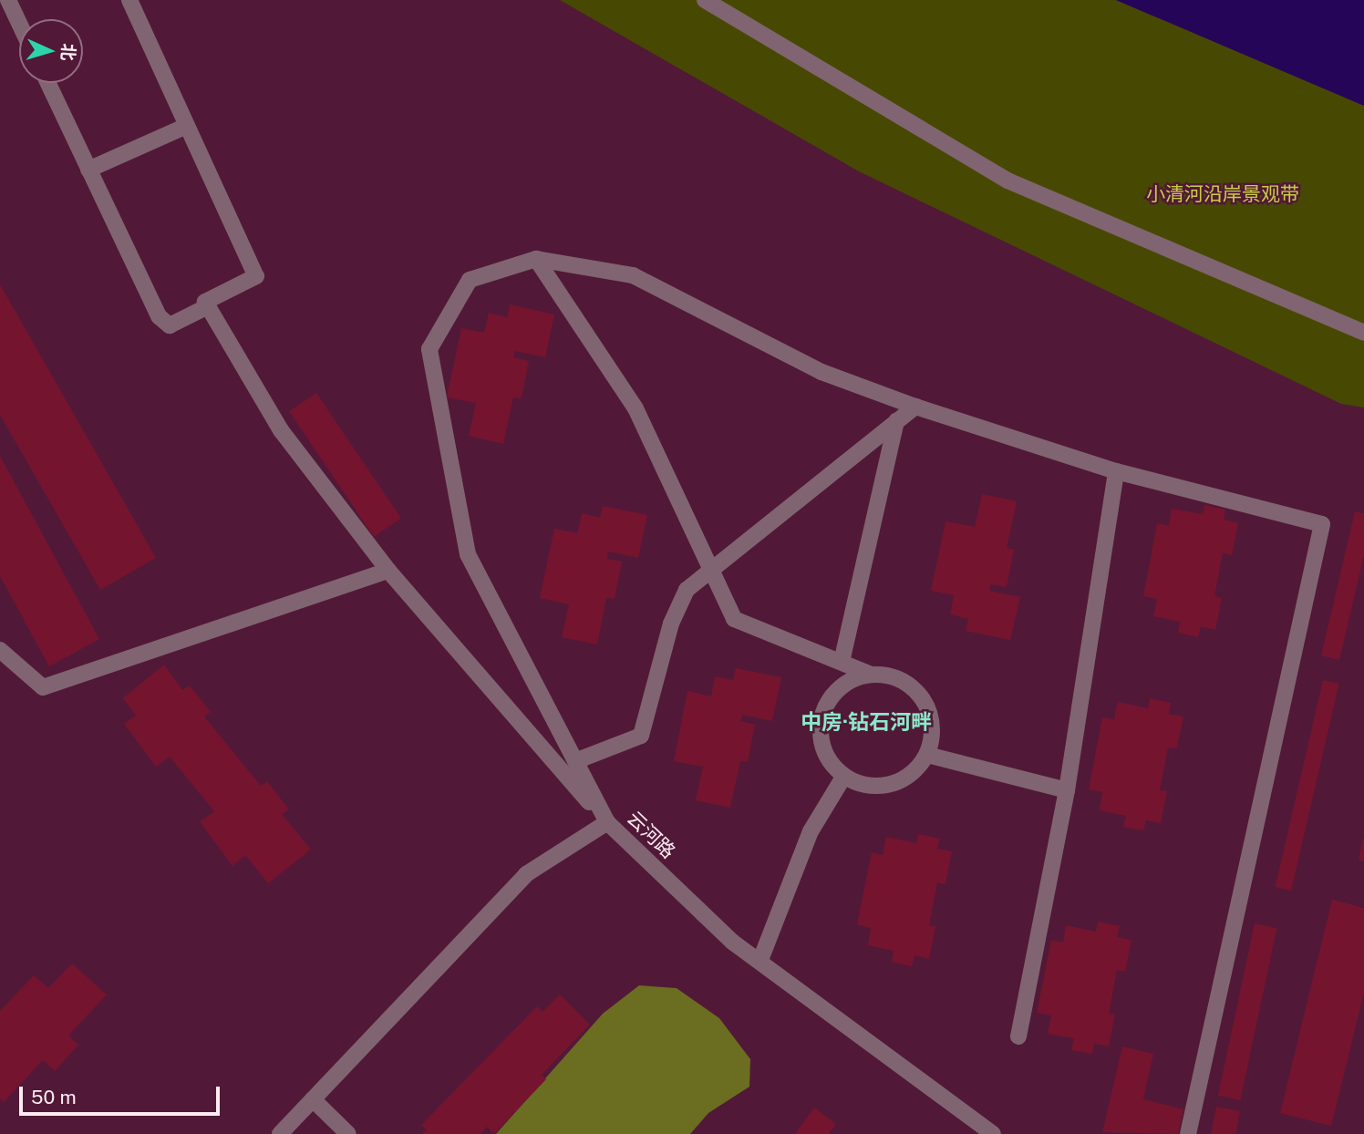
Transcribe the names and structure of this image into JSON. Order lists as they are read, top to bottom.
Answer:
{
  "streets": {
    "street": ["云河路"]
  },
  "districts": ["中房·钻石河畔"],
  "parks": ["小清河沿岸景观带"],
  "scale_bar": "50 m",
  "north": "right"
}
